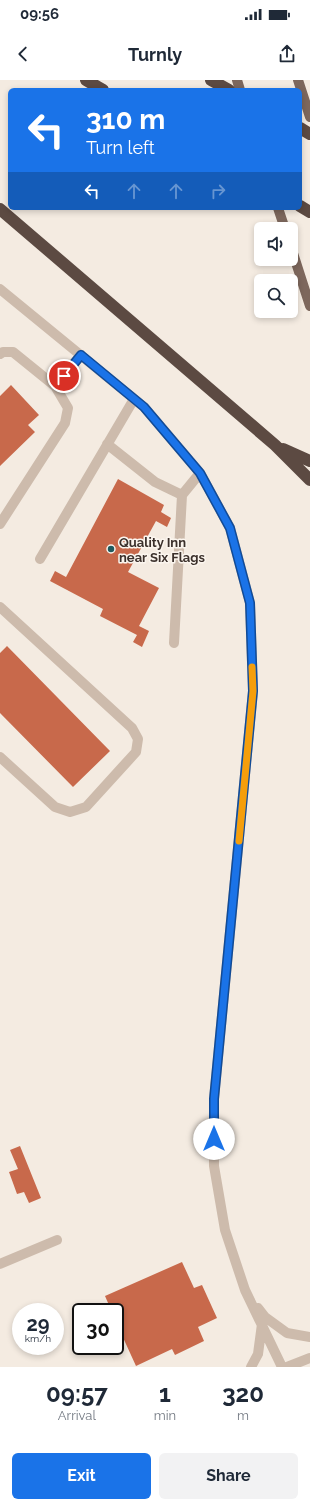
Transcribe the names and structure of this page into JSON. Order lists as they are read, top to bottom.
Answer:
{
  "places": ["Quality Inn near Six Flags"],
  "page": {
    "status": "09:56",
    "header": "Turnly",
    "turn": ["310 m", "Turn left"],
    "speed": "29 km/h",
    "limit": "30",
    "eta": [
      "09:57",
      "Arrival",
      "1",
      "min",
      "320",
      "m"
    ],
    "buttons": ["Exit", "Share"]
  }
}
